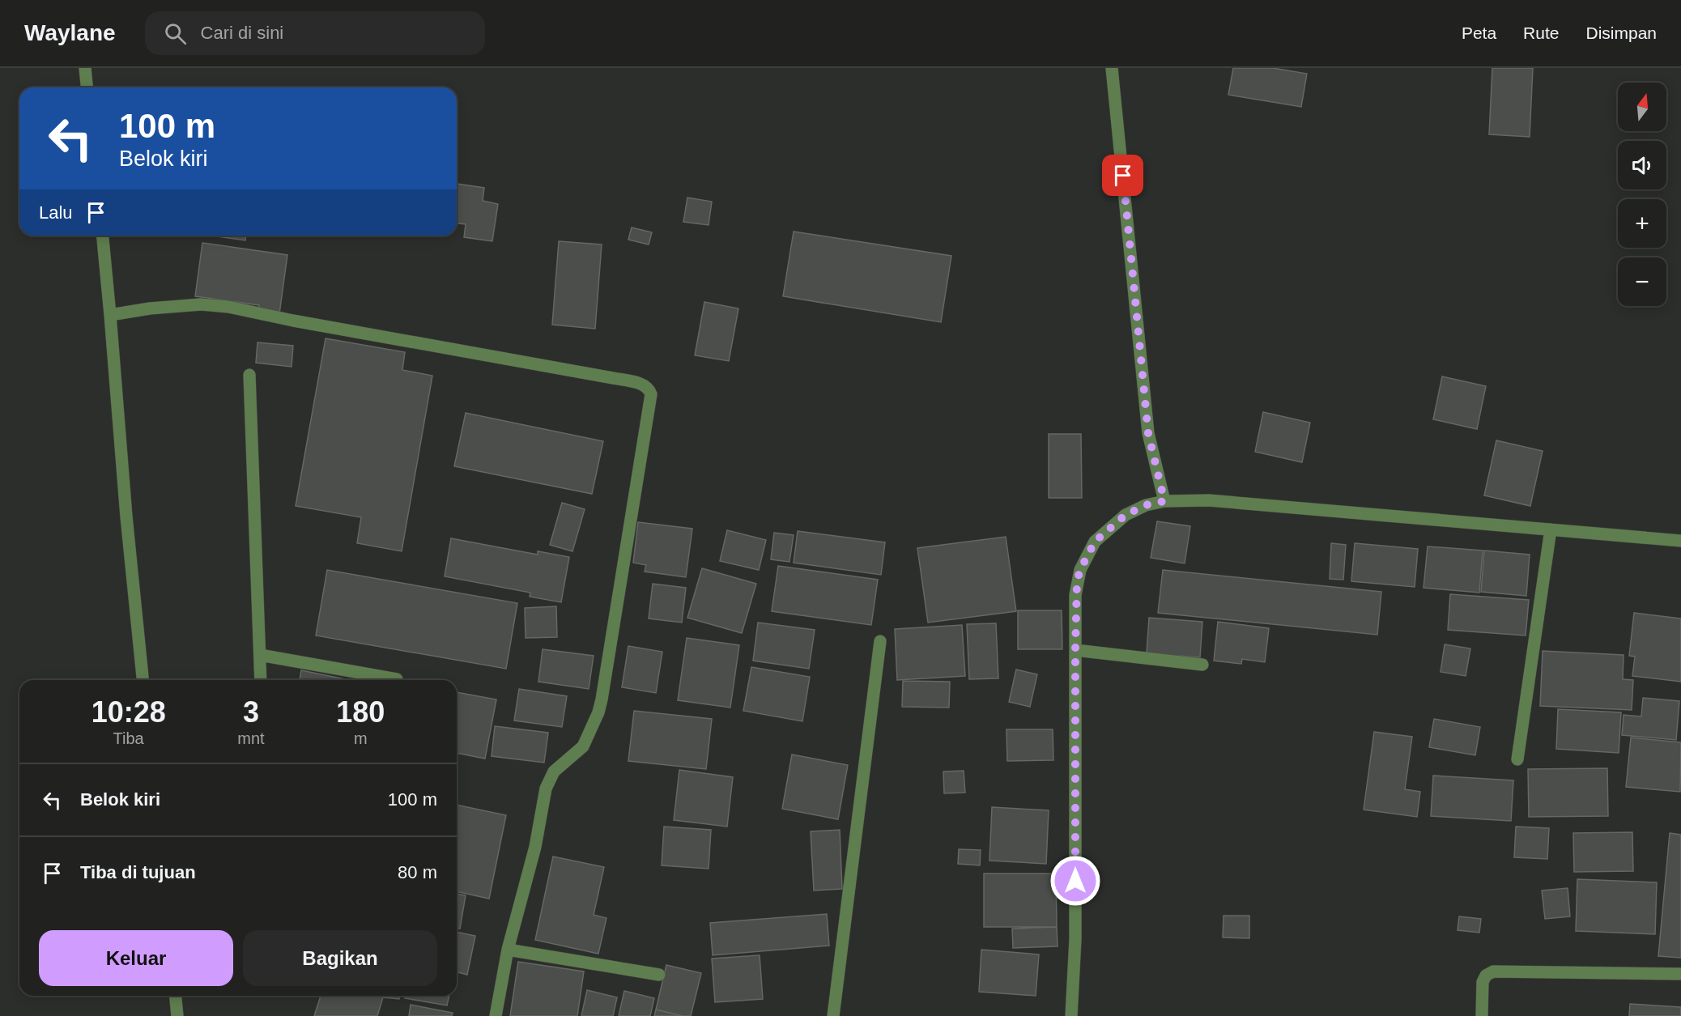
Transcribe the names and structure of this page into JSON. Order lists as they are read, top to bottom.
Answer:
{
  "north": "top",
  "page": {
    "header": "Waylane",
    "search": "Cari di sini",
    "nav": ["Peta", "Rute", "Disimpan"],
    "map_buttons": ["+", "−"],
    "turn": ["100 m", "Belok kiri"],
    "then": "Lalu",
    "eta": [
      "10:28",
      "Tiba",
      "3",
      "mnt",
      "180",
      "m"
    ],
    "list": [
      {
        "name": "Belok kiri",
        "value": "100 m"
      },
      {
        "name": "Tiba di tujuan",
        "value": "80 m"
      }
    ],
    "buttons": ["Keluar", "Bagikan"]
  }
}
